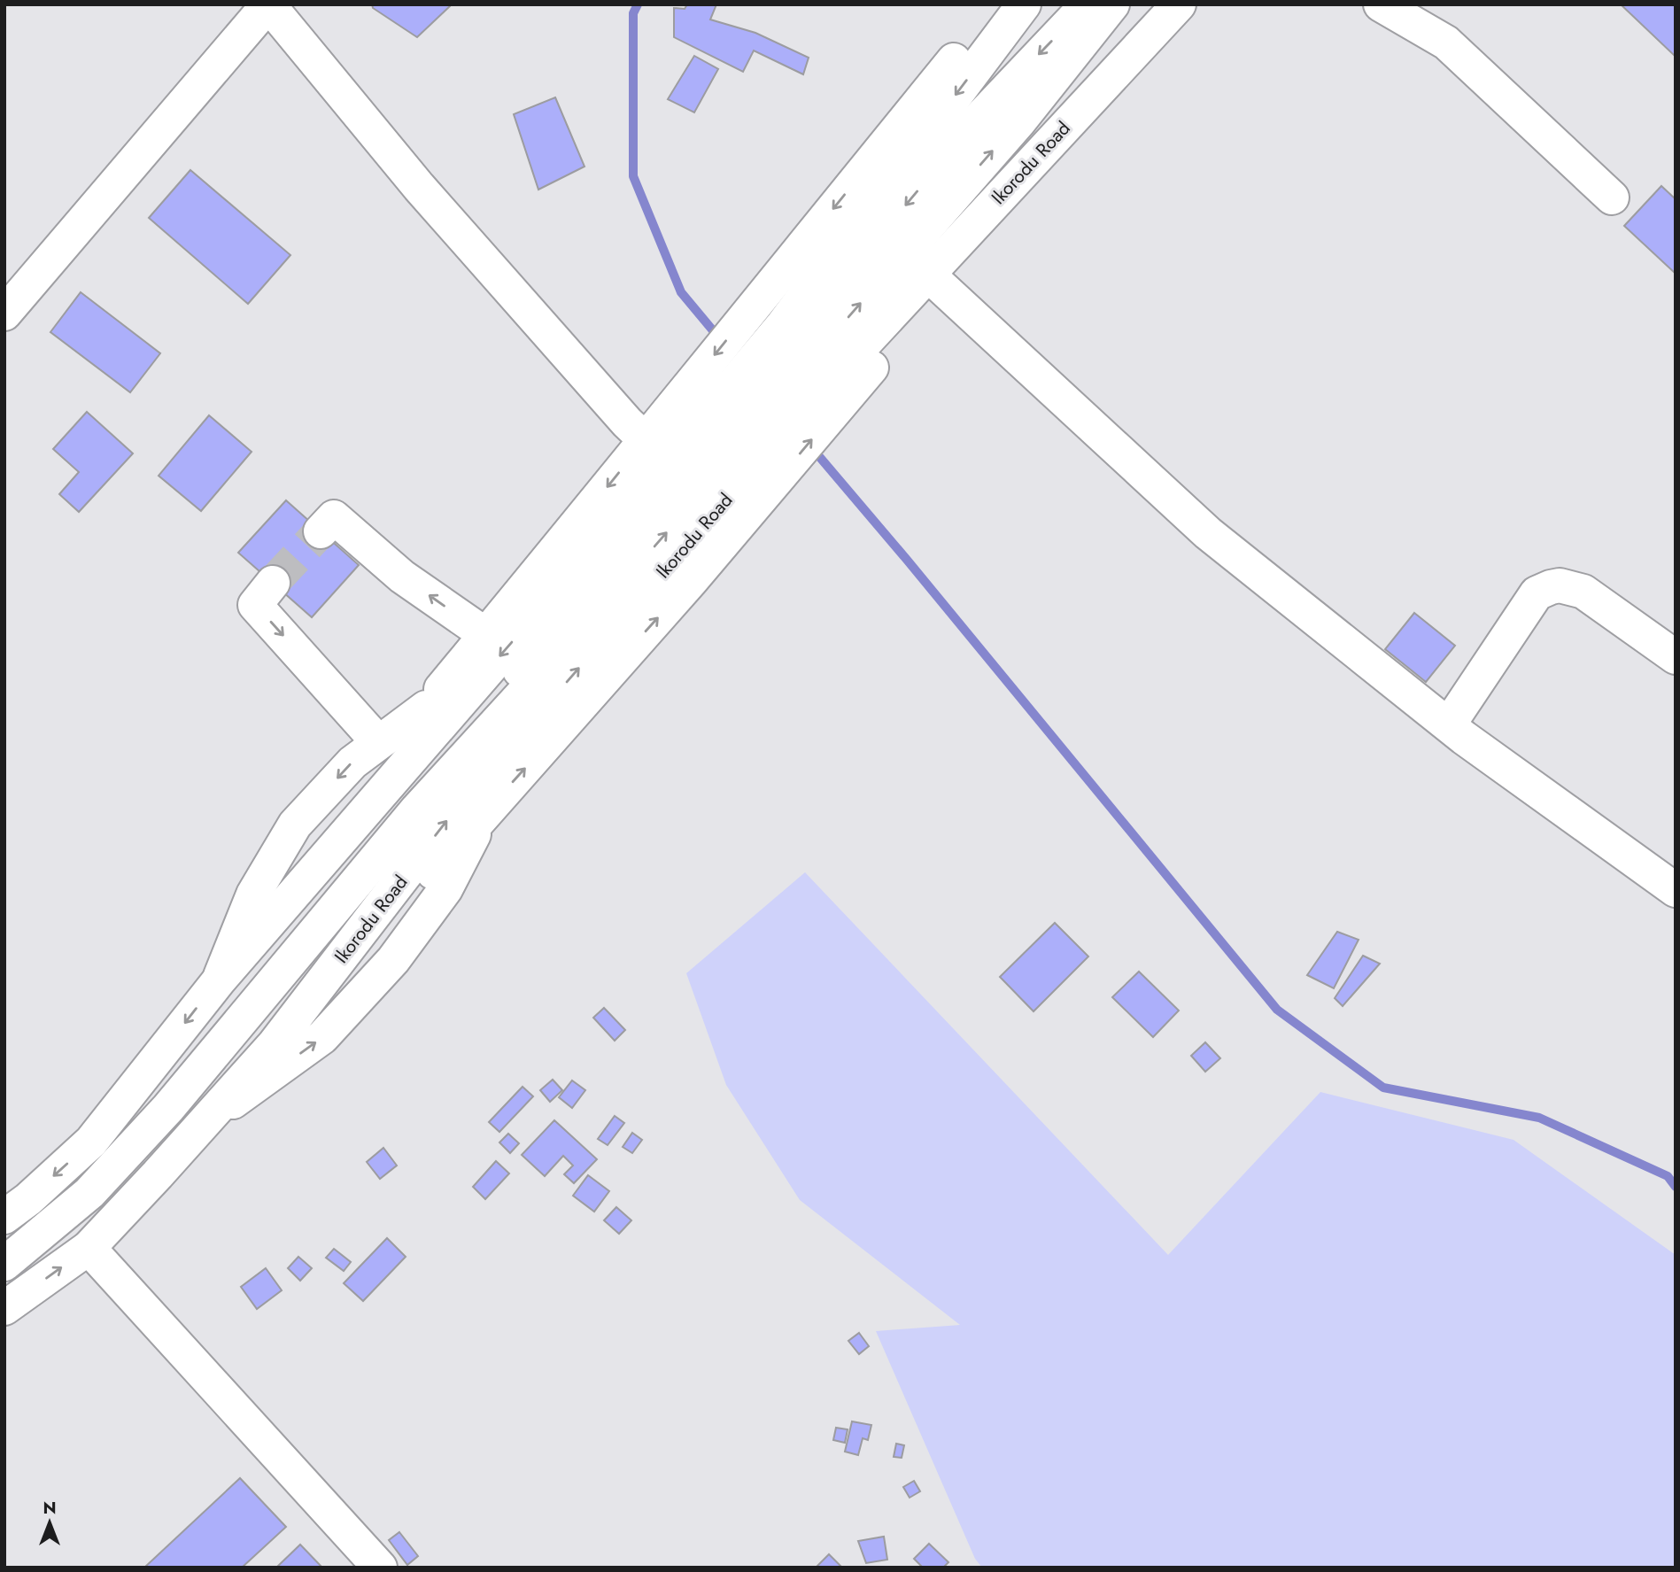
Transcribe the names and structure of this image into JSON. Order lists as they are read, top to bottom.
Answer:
{
  "streets": {
    "main road": ["Ikorodu Road"]
  },
  "north": "top"
}
